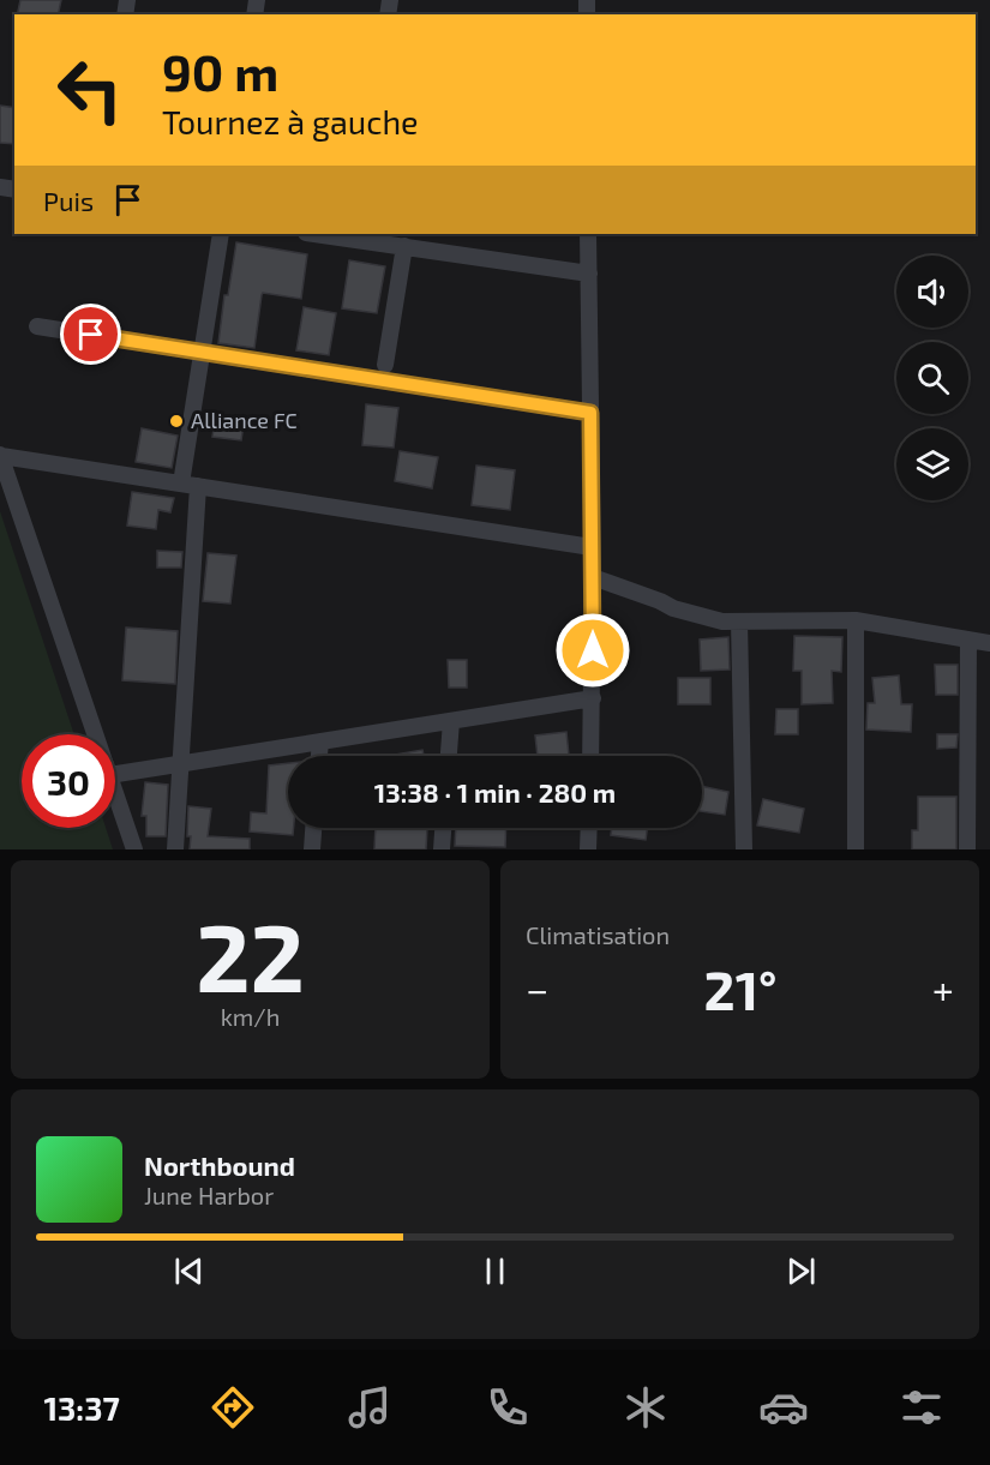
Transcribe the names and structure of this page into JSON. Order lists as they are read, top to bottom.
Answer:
{
  "places": ["Alliance FC"],
  "page": {
    "turn": ["90 m", "Tournez à gauche"],
    "then": "Puis",
    "limit": "30",
    "trip": "13:38 · 1 min · 280 m",
    "tile": [
      ["22", "km/h"],
      "Climatisation"
    ],
    "heat": ["−", "21°", "+"],
    "song": ["Northbound", "June Harbor"],
    "tabs": "13:37"
  }
}
